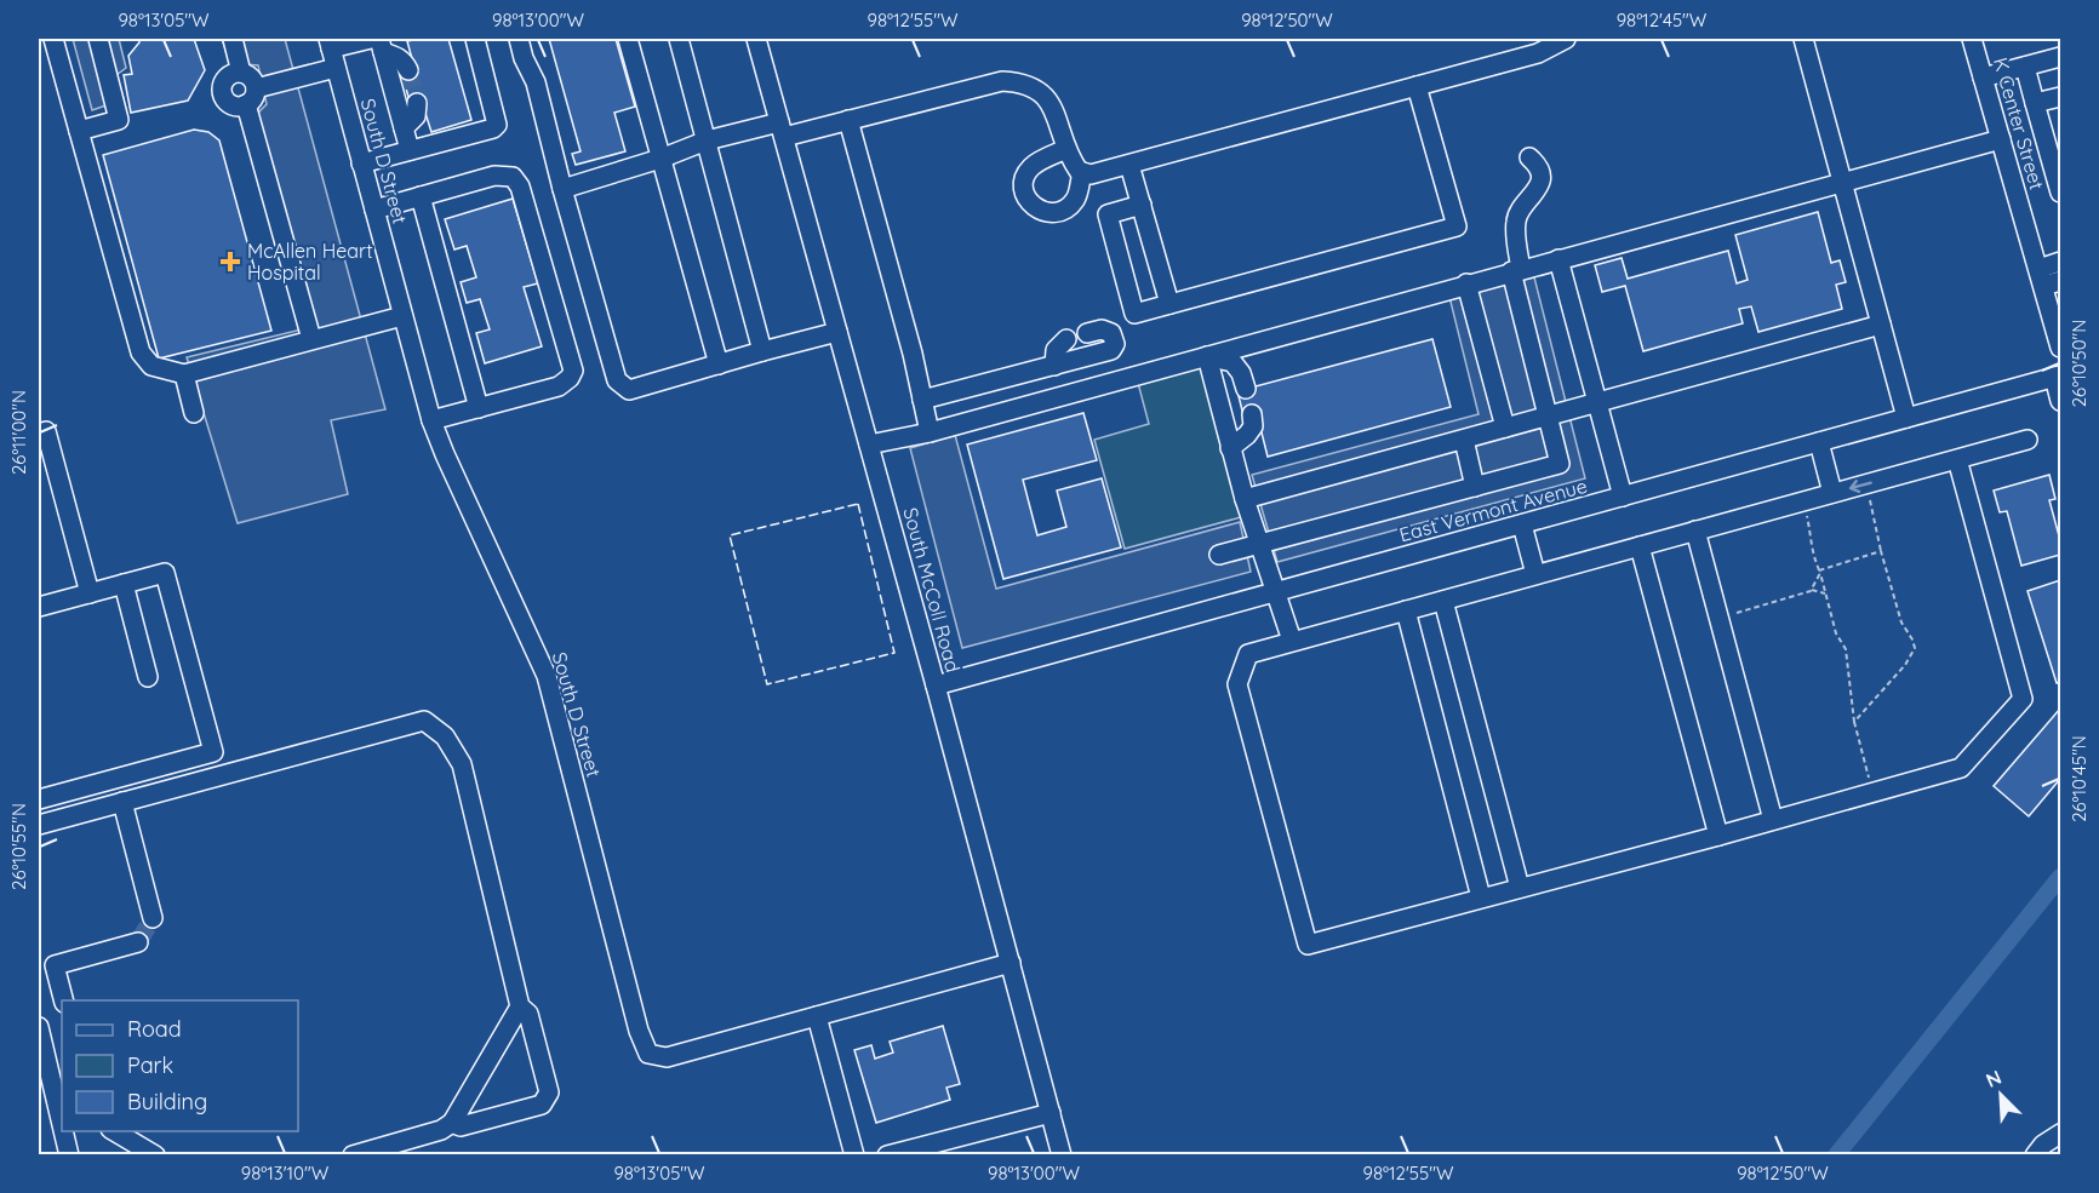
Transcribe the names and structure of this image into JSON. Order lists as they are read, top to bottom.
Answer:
{
  "streets": {
    "street": [
      "K Center Street",
      "South D Street",
      "East Vermont Avenue",
      "South McColl Road"
    ]
  },
  "crossings": [
    ["South D Street", "South McColl Road"],
    ["East Vermont Avenue", "South McColl Road"]
  ],
  "places": {
    "health": ["McAllen Heart Hospital"]
  },
  "legend": ["Road", "Park", "Building"],
  "north": "top left",
  "coordinates": [
    "98°13'05\"W",
    "98°13'00\"W",
    "98°12'55\"W",
    "98°12'50\"W",
    "98°12'45\"W",
    "26°10'50\"N",
    "26°11'00\"N",
    "26°10'45\"N",
    "26°10'55\"N",
    "98°13'10\"W"
  ]
}
